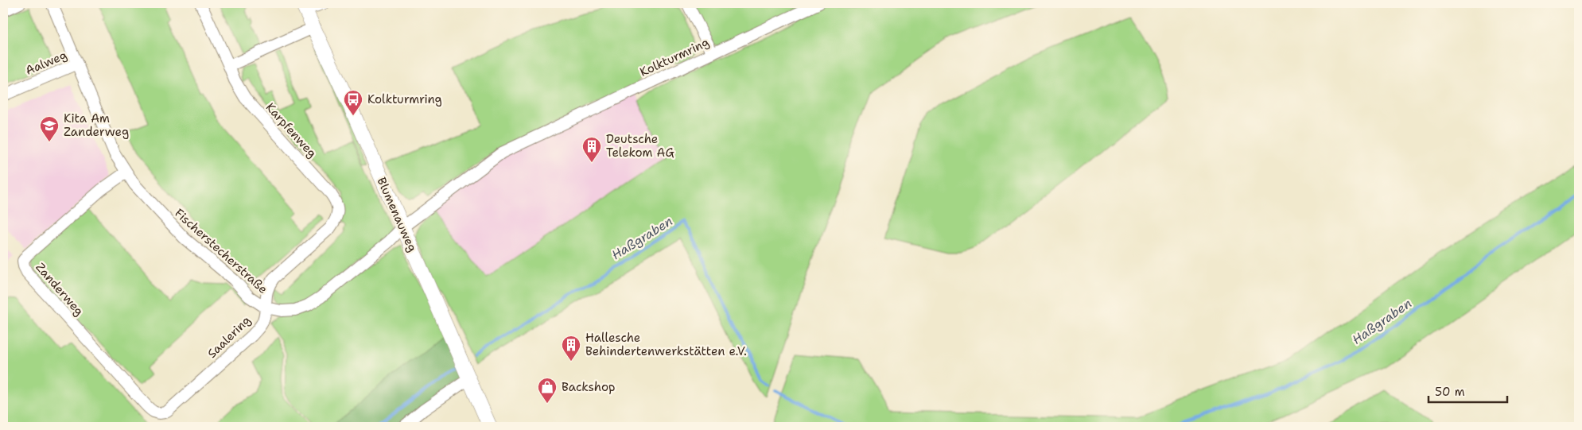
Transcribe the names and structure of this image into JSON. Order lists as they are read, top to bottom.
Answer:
{
  "streets": {
    "street": [
      "Kolkturmring",
      "Aalweg",
      "Karpfenweg",
      "Blumenauweg",
      "Fischerstecherstraße",
      "Zanderweg",
      "Saalering"
    ]
  },
  "crossings": [
    ["Kolkturmring", "Blumenauweg"],
    ["Kolkturmring", "Fischerstecherstraße"],
    ["Aalweg", "Fischerstecherstraße"],
    ["Karpfenweg", "Saalering"],
    ["Blumenauweg", "Fischerstecherstraße"],
    ["Fischerstecherstraße", "Zanderweg"],
    ["Fischerstecherstraße", "Saalering"],
    ["Zanderweg", "Saalering"]
  ],
  "water": ["Haßgraben"],
  "places": {
    "bus stop": ["Kolkturmring"],
    "school or university": ["Kita Am Zanderweg"],
    "building": ["Deutsche Telekom AG", "Hallesche Behindertenwerkstätten e.V."],
    "shop": ["Backshop"]
  },
  "scale_bar": "50 m"
}
